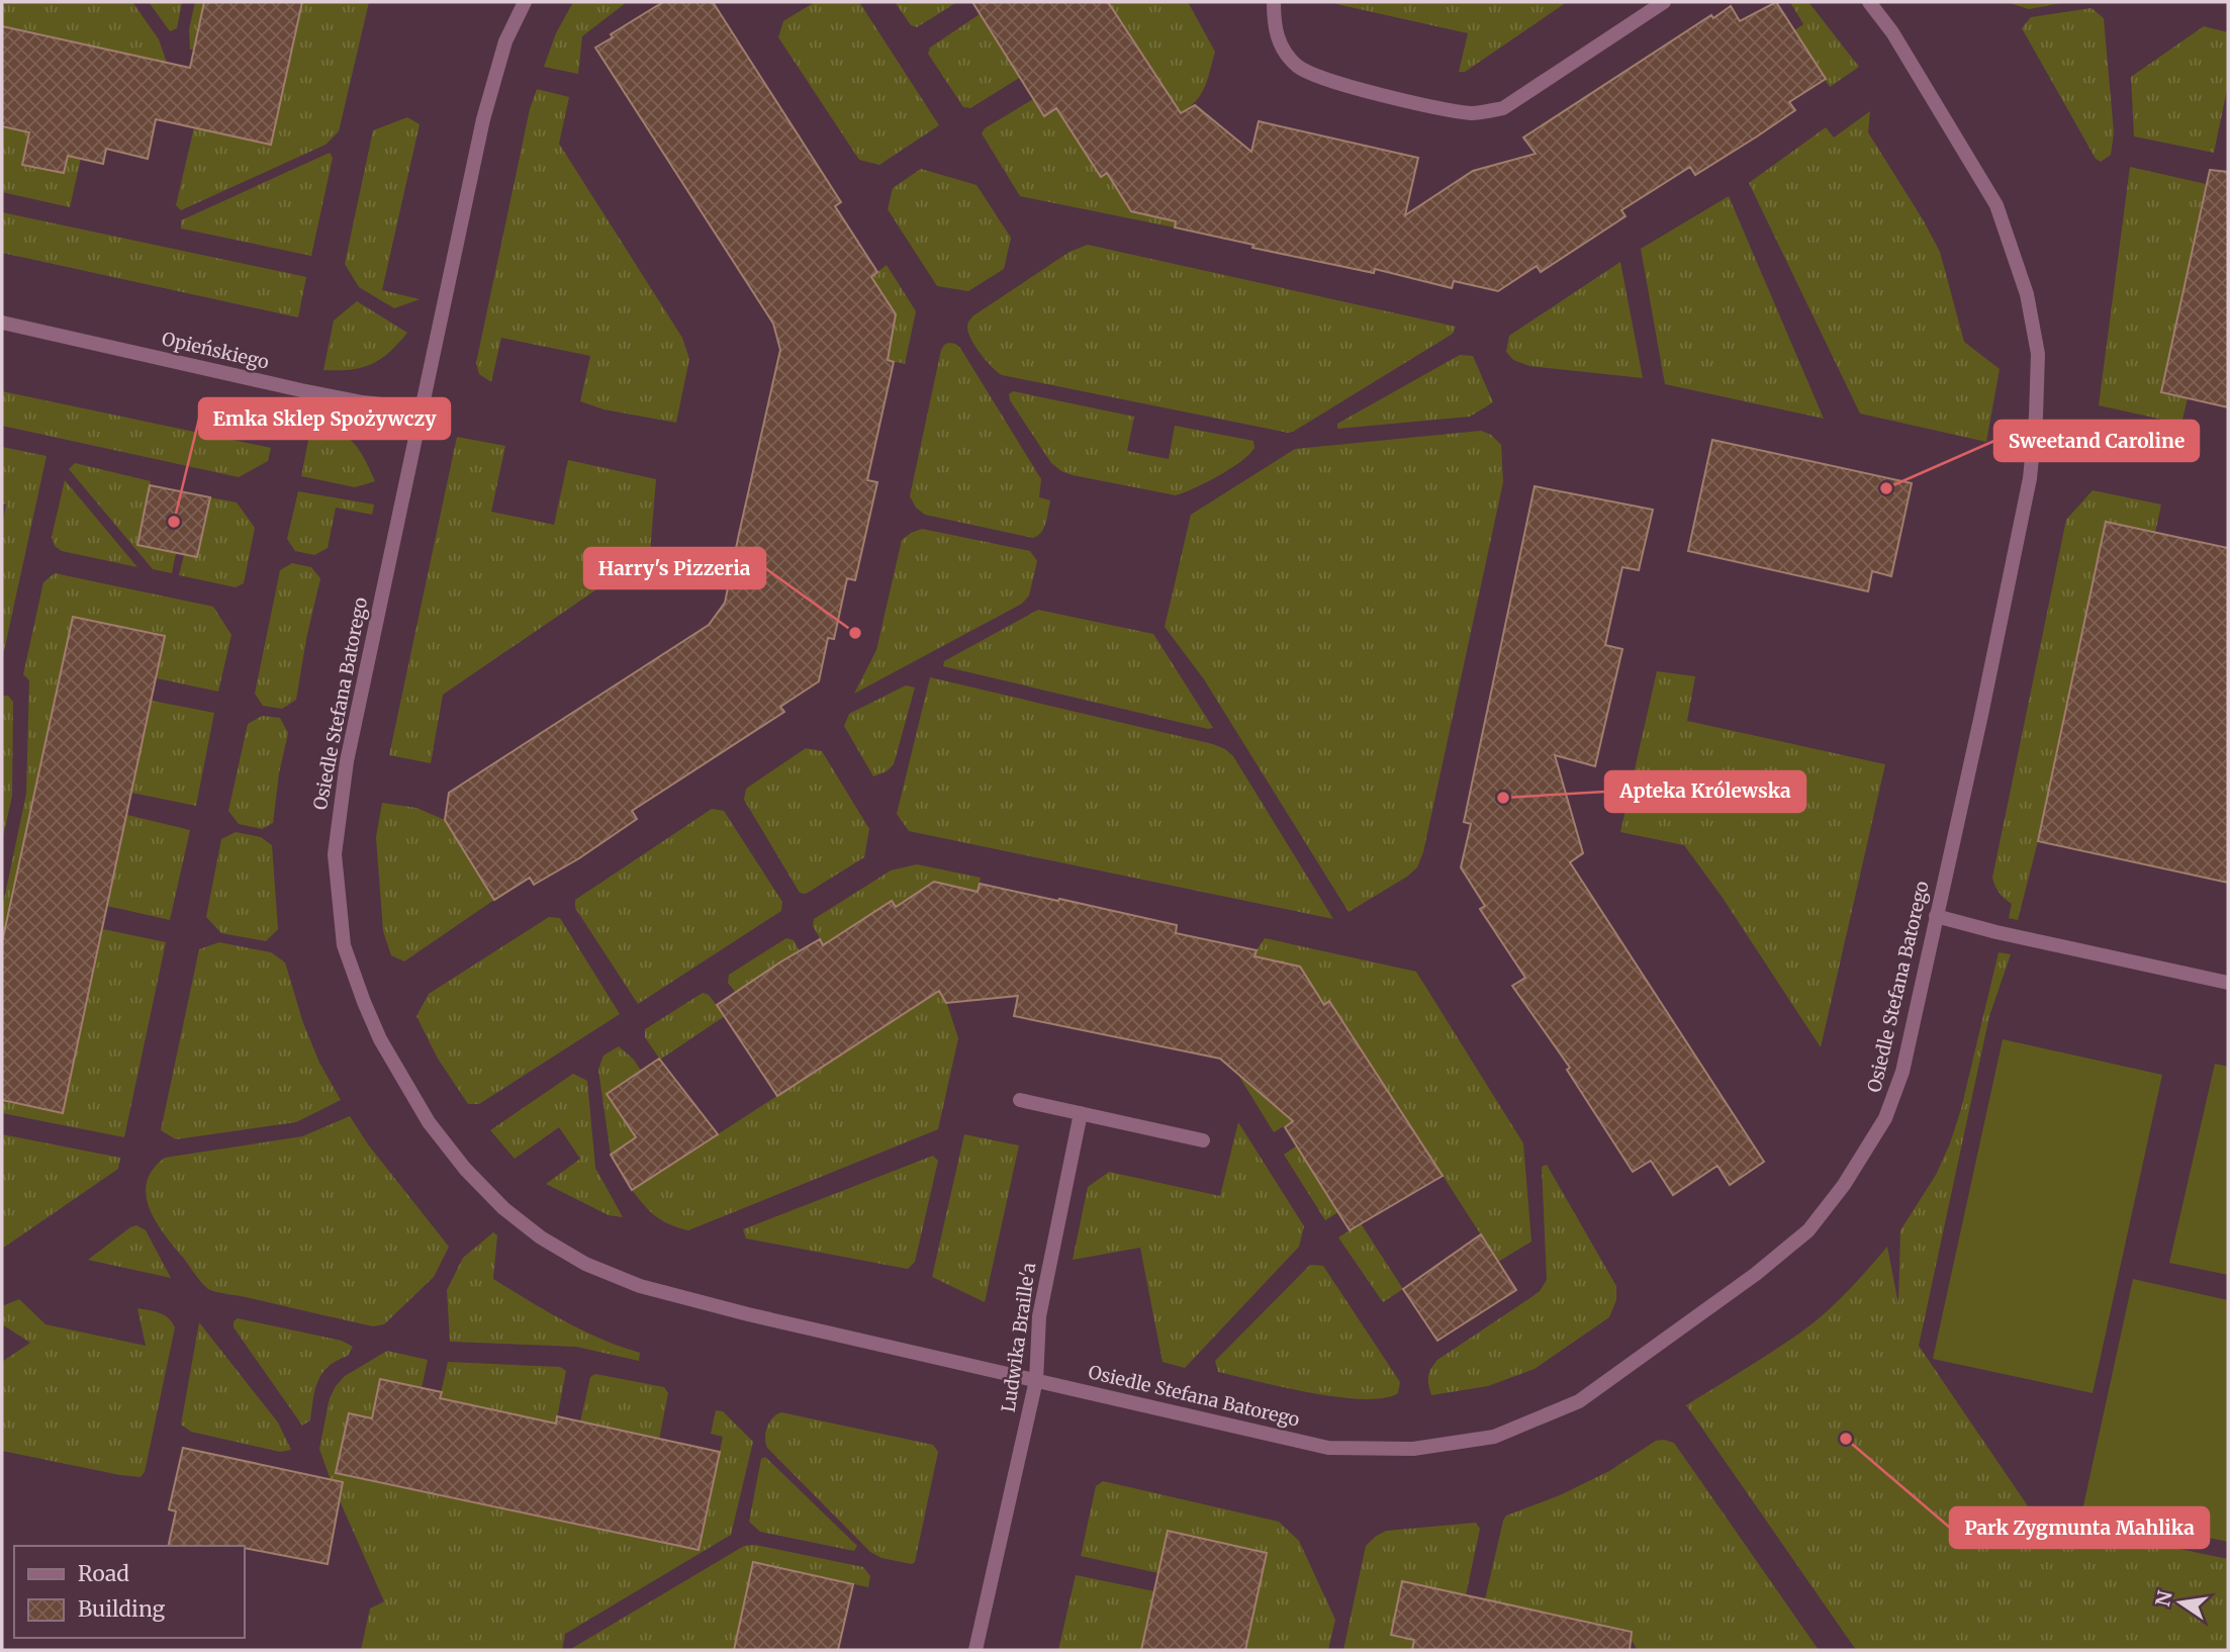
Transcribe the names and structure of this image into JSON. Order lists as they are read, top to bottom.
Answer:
{
  "streets": {
    "street": ["Opieńskiego", "Osiedle Stefana Batorego", "Ludwika Braille'a"]
  },
  "crossings": [
    ["Opieńskiego", "Osiedle Stefana Batorego"],
    ["Osiedle Stefana Batorego", "Ludwika Braille'a"]
  ],
  "places": [
    "Sweetand Caroline",
    "Emka Sklep Spożywczy",
    "Harry's Pizzeria",
    "Apteka Królewska",
    "Park Zygmunta Mahlika"
  ],
  "legend": ["Road", "Building"],
  "north": "left"
}
